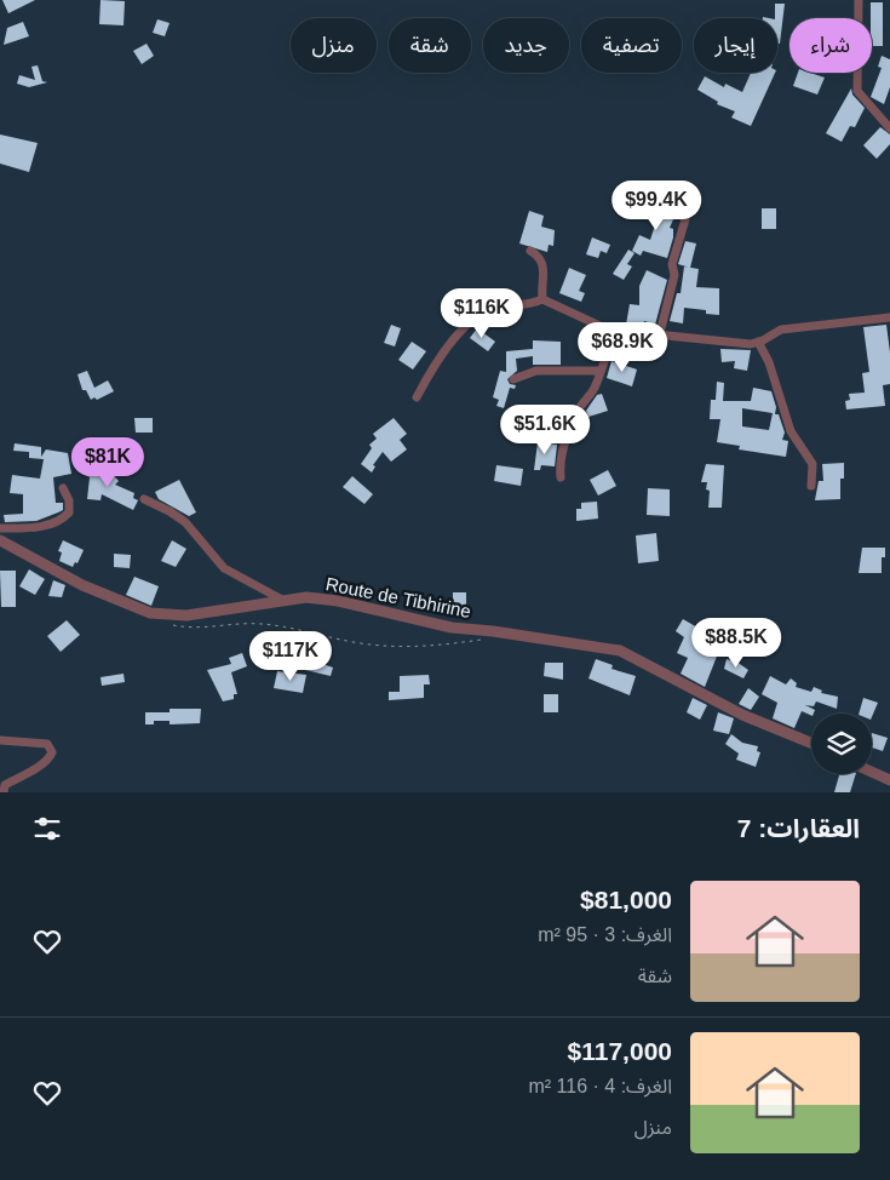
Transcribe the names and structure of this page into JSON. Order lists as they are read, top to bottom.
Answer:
{
  "streets": {
    "street": ["Route de Tibhirine"]
  },
  "page": {
    "chip": [
      "شراء",
      "إيجار",
      "تصفية",
      "جديد",
      "شقة",
      "منزل"
    ],
    "price": [
      "$99.4K",
      "$116K",
      "$68.9K",
      "$51.6K",
      "$81K",
      "$88.5K",
      "$117K"
    ],
    "heading": "العقارات: 7",
    "list": [
      {
        "name": "$81,000",
        "note": "الغرف: 3 · 95 m² · شقة"
      },
      {
        "name": "$117,000",
        "note": "الغرف: 4 · 116 m² · منزل"
      }
    ]
  }
}
